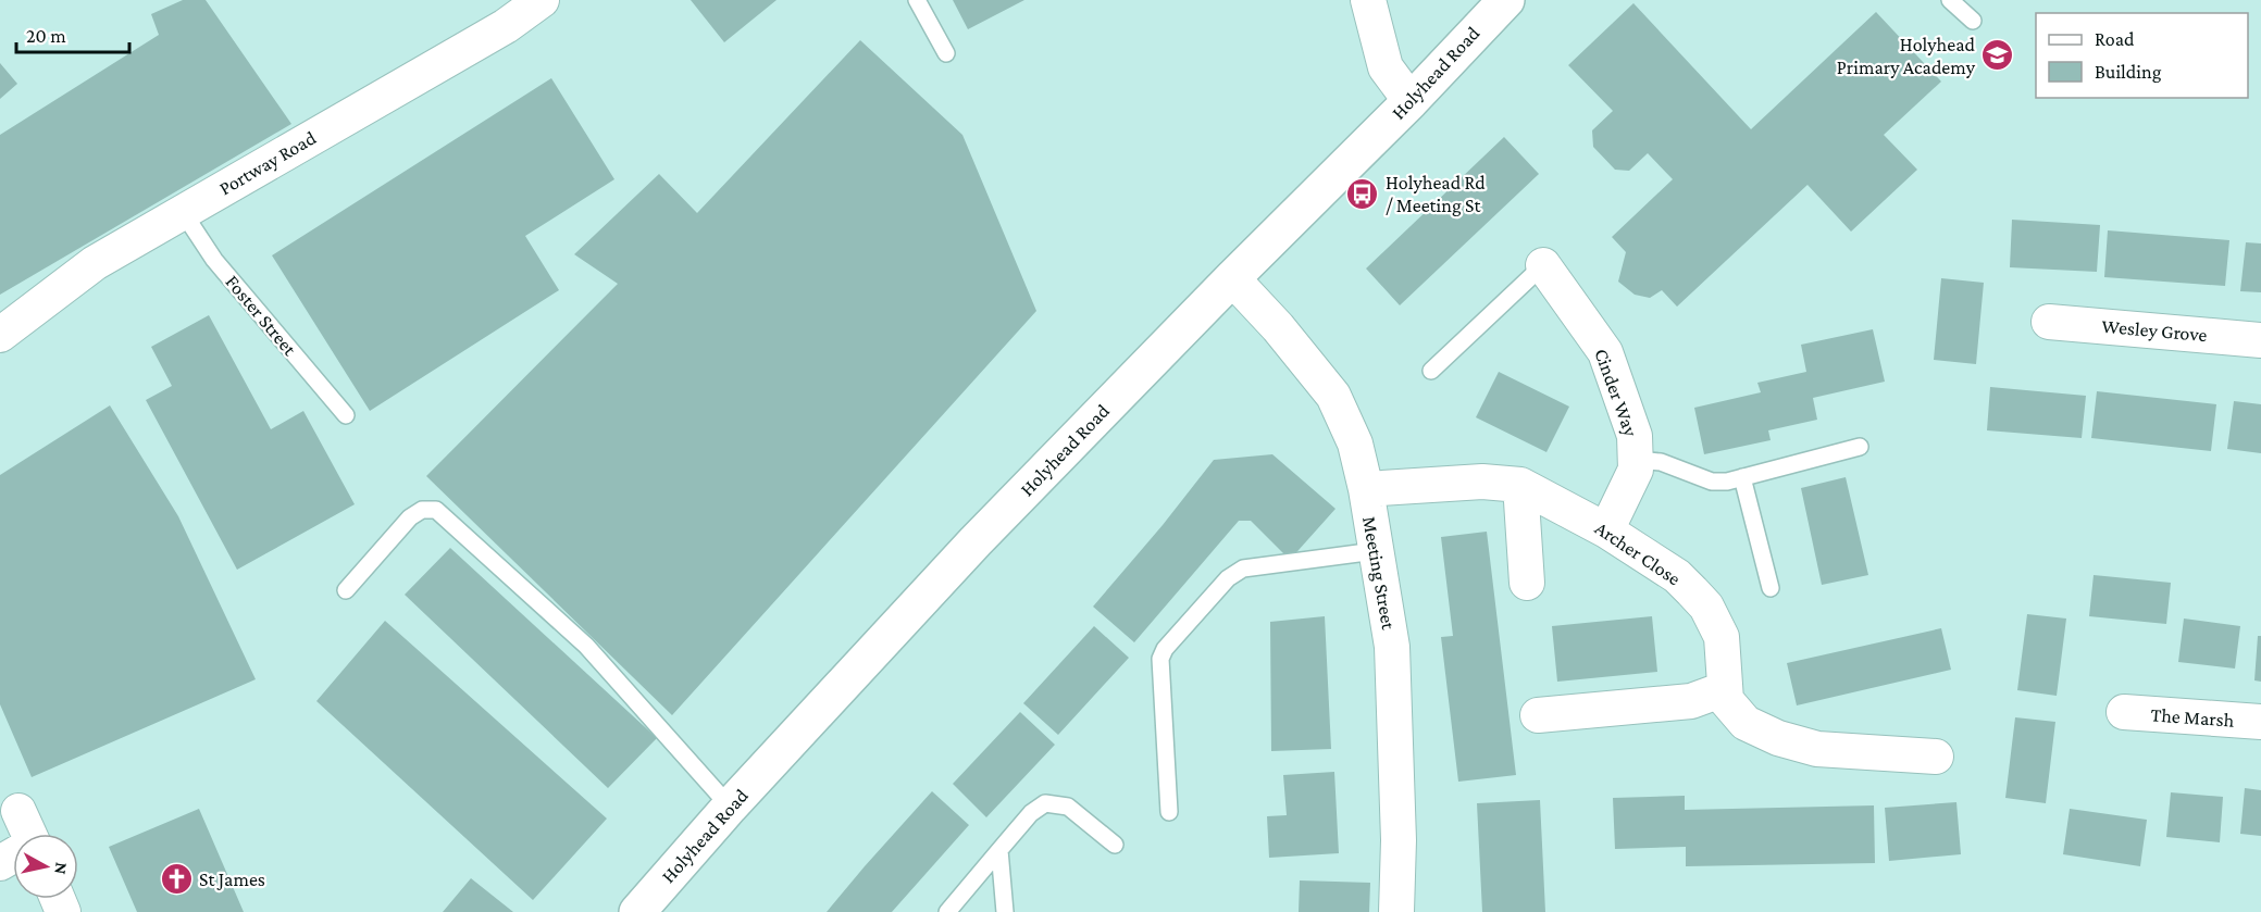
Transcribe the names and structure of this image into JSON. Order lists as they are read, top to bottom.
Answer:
{
  "streets": {
    "street": [
      "Holyhead Road",
      "Portway Road",
      "Wesley Grove",
      "Cinder Way",
      "Archer Close",
      "Meeting Street",
      "The Marsh"
    ],
    "lane": ["Foster Street"]
  },
  "crossings": [
    ["Holyhead Road", "Meeting Street"],
    ["Portway Road", "Foster Street"],
    ["Cinder Way", "Archer Close"],
    ["Archer Close", "Meeting Street"]
  ],
  "places": {
    "school or university": ["Holyhead Primary Academy"],
    "bus stop": ["Holyhead Rd / Meeting St"],
    "church": ["St James"]
  },
  "legend": ["Road", "Building"],
  "scale_bar": "20 m",
  "north": "right"
}
